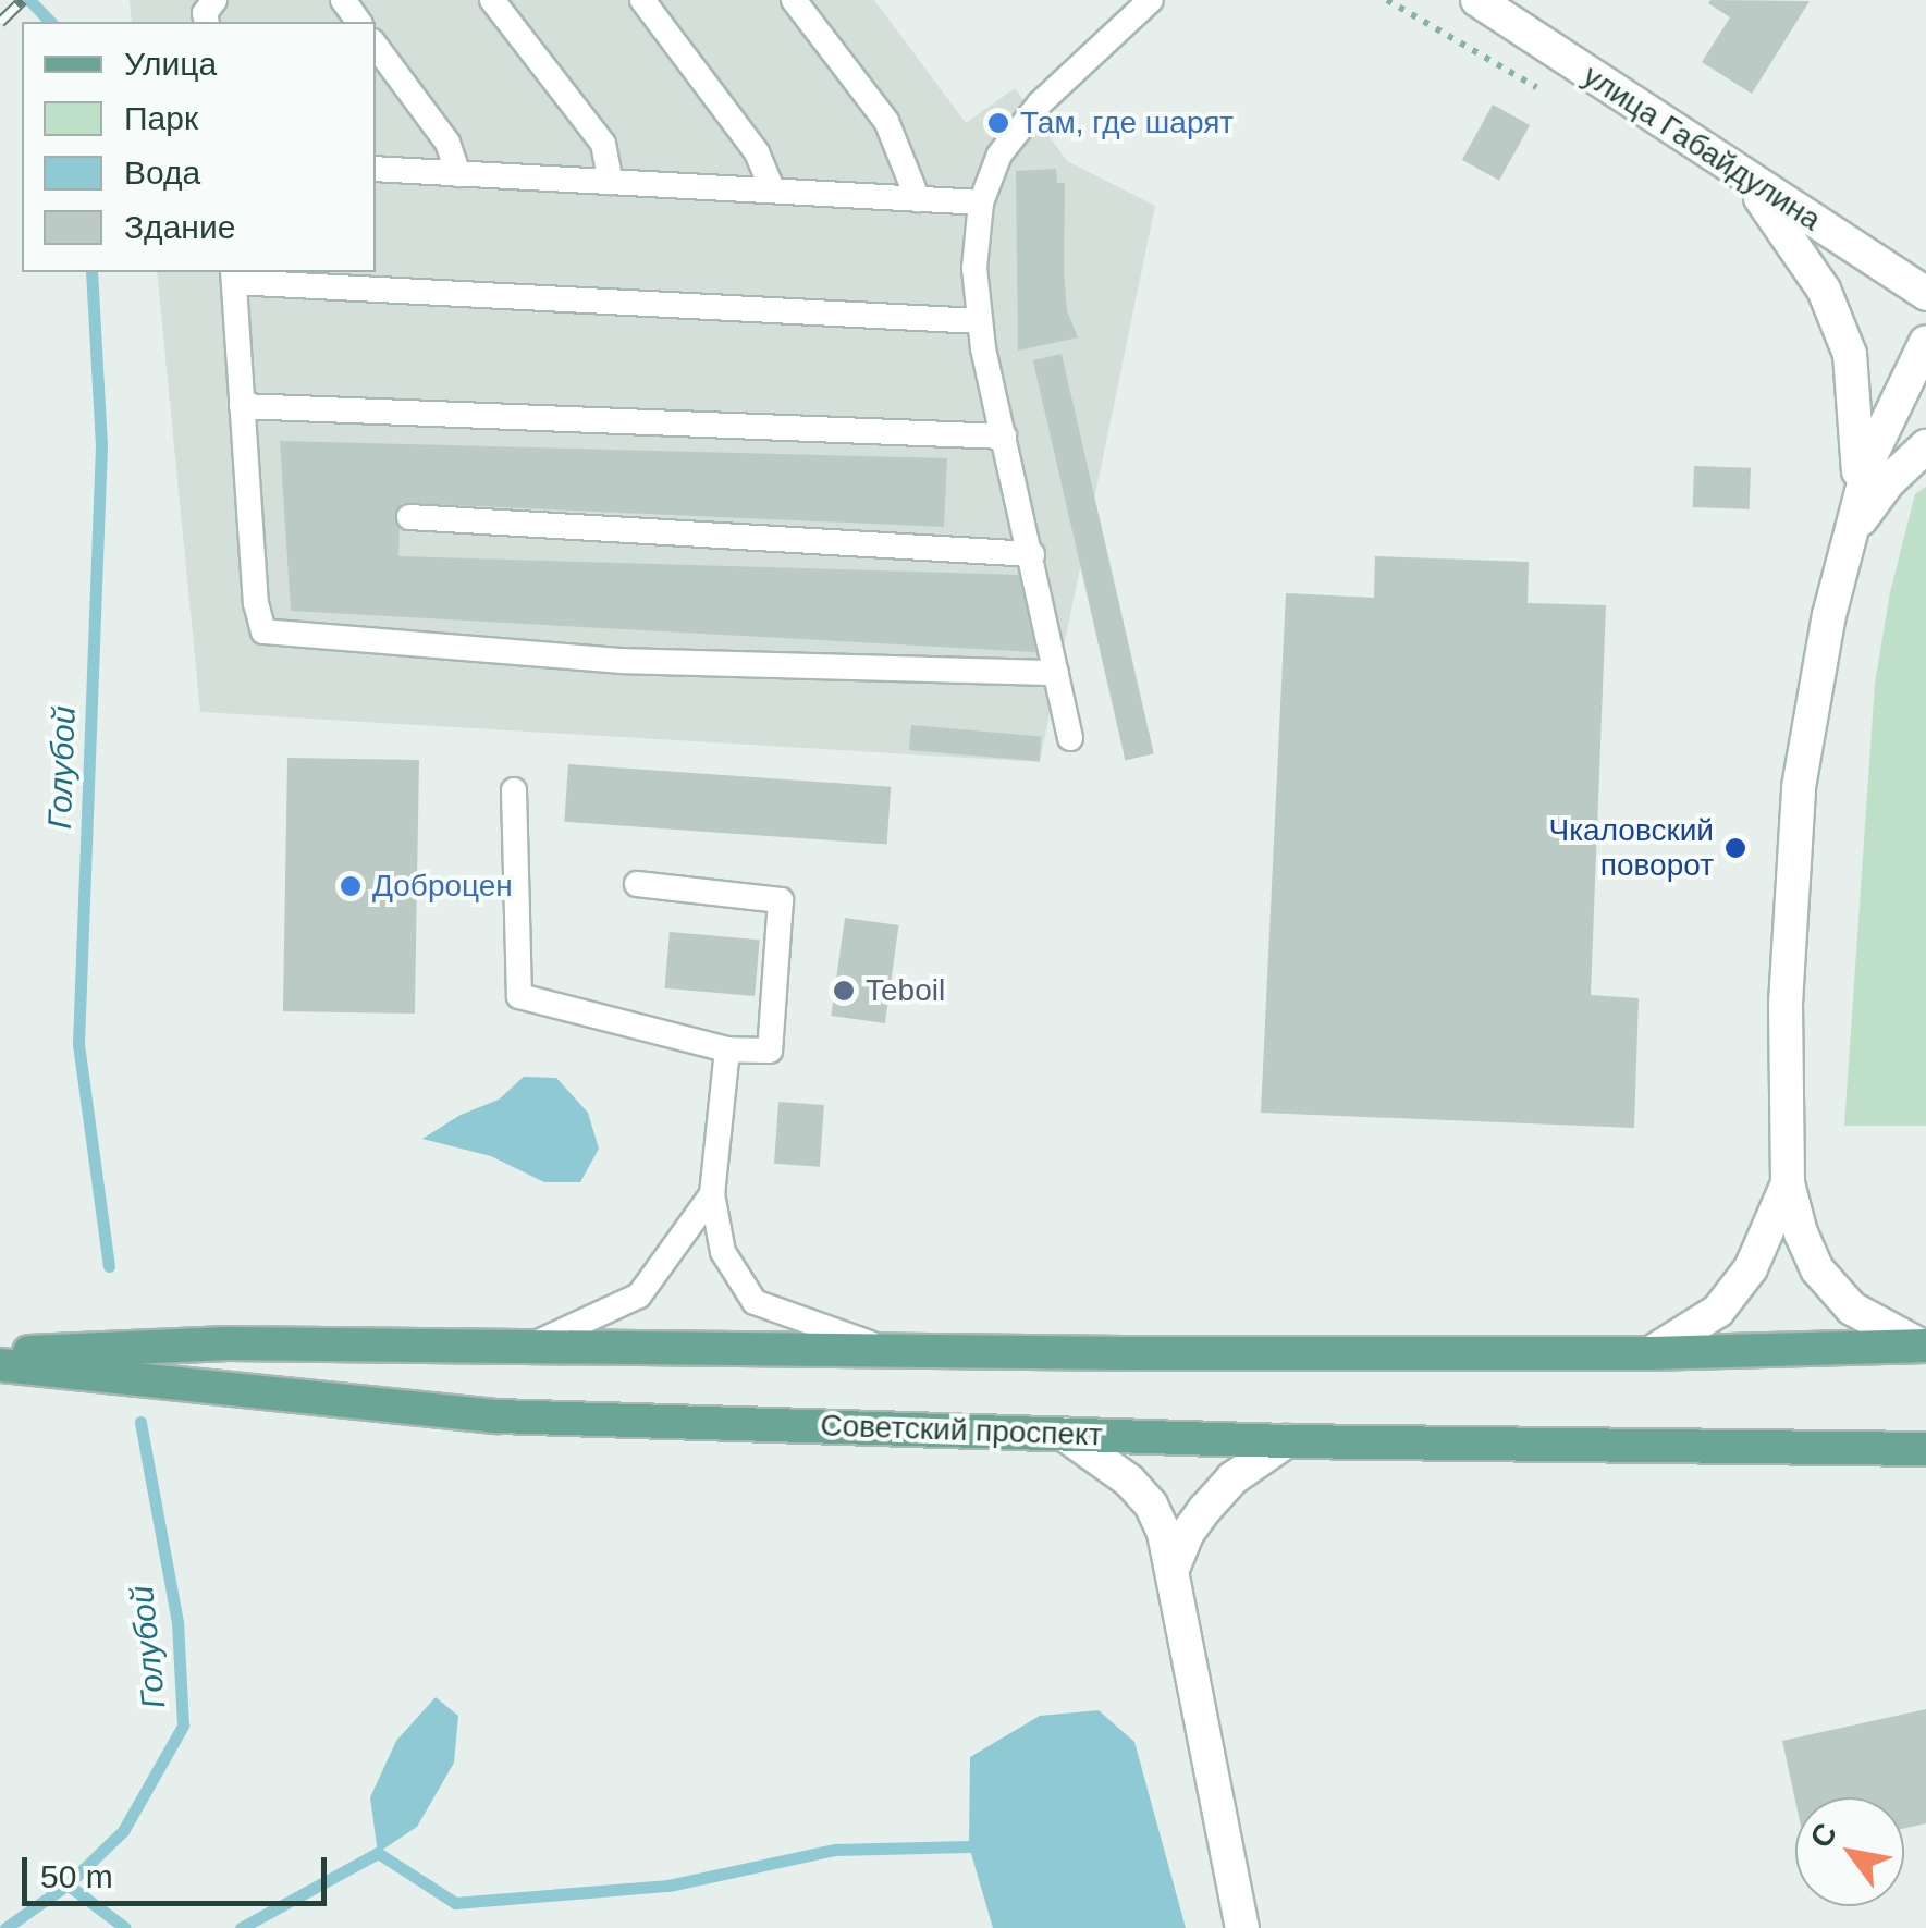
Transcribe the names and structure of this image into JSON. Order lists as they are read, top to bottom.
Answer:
{
  "streets": {
    "main road": ["Советский проспект"],
    "street": ["улица Габайдулина"]
  },
  "water": ["Голубой"],
  "places": [
    "Там, где шарят",
    "Чкаловский поворот",
    "Доброцен",
    "Teboil"
  ],
  "legend": [
    "Улица",
    "Парк",
    "Вода",
    "Здание"
  ],
  "scale_bar": "50 m",
  "north": "top left"
}
